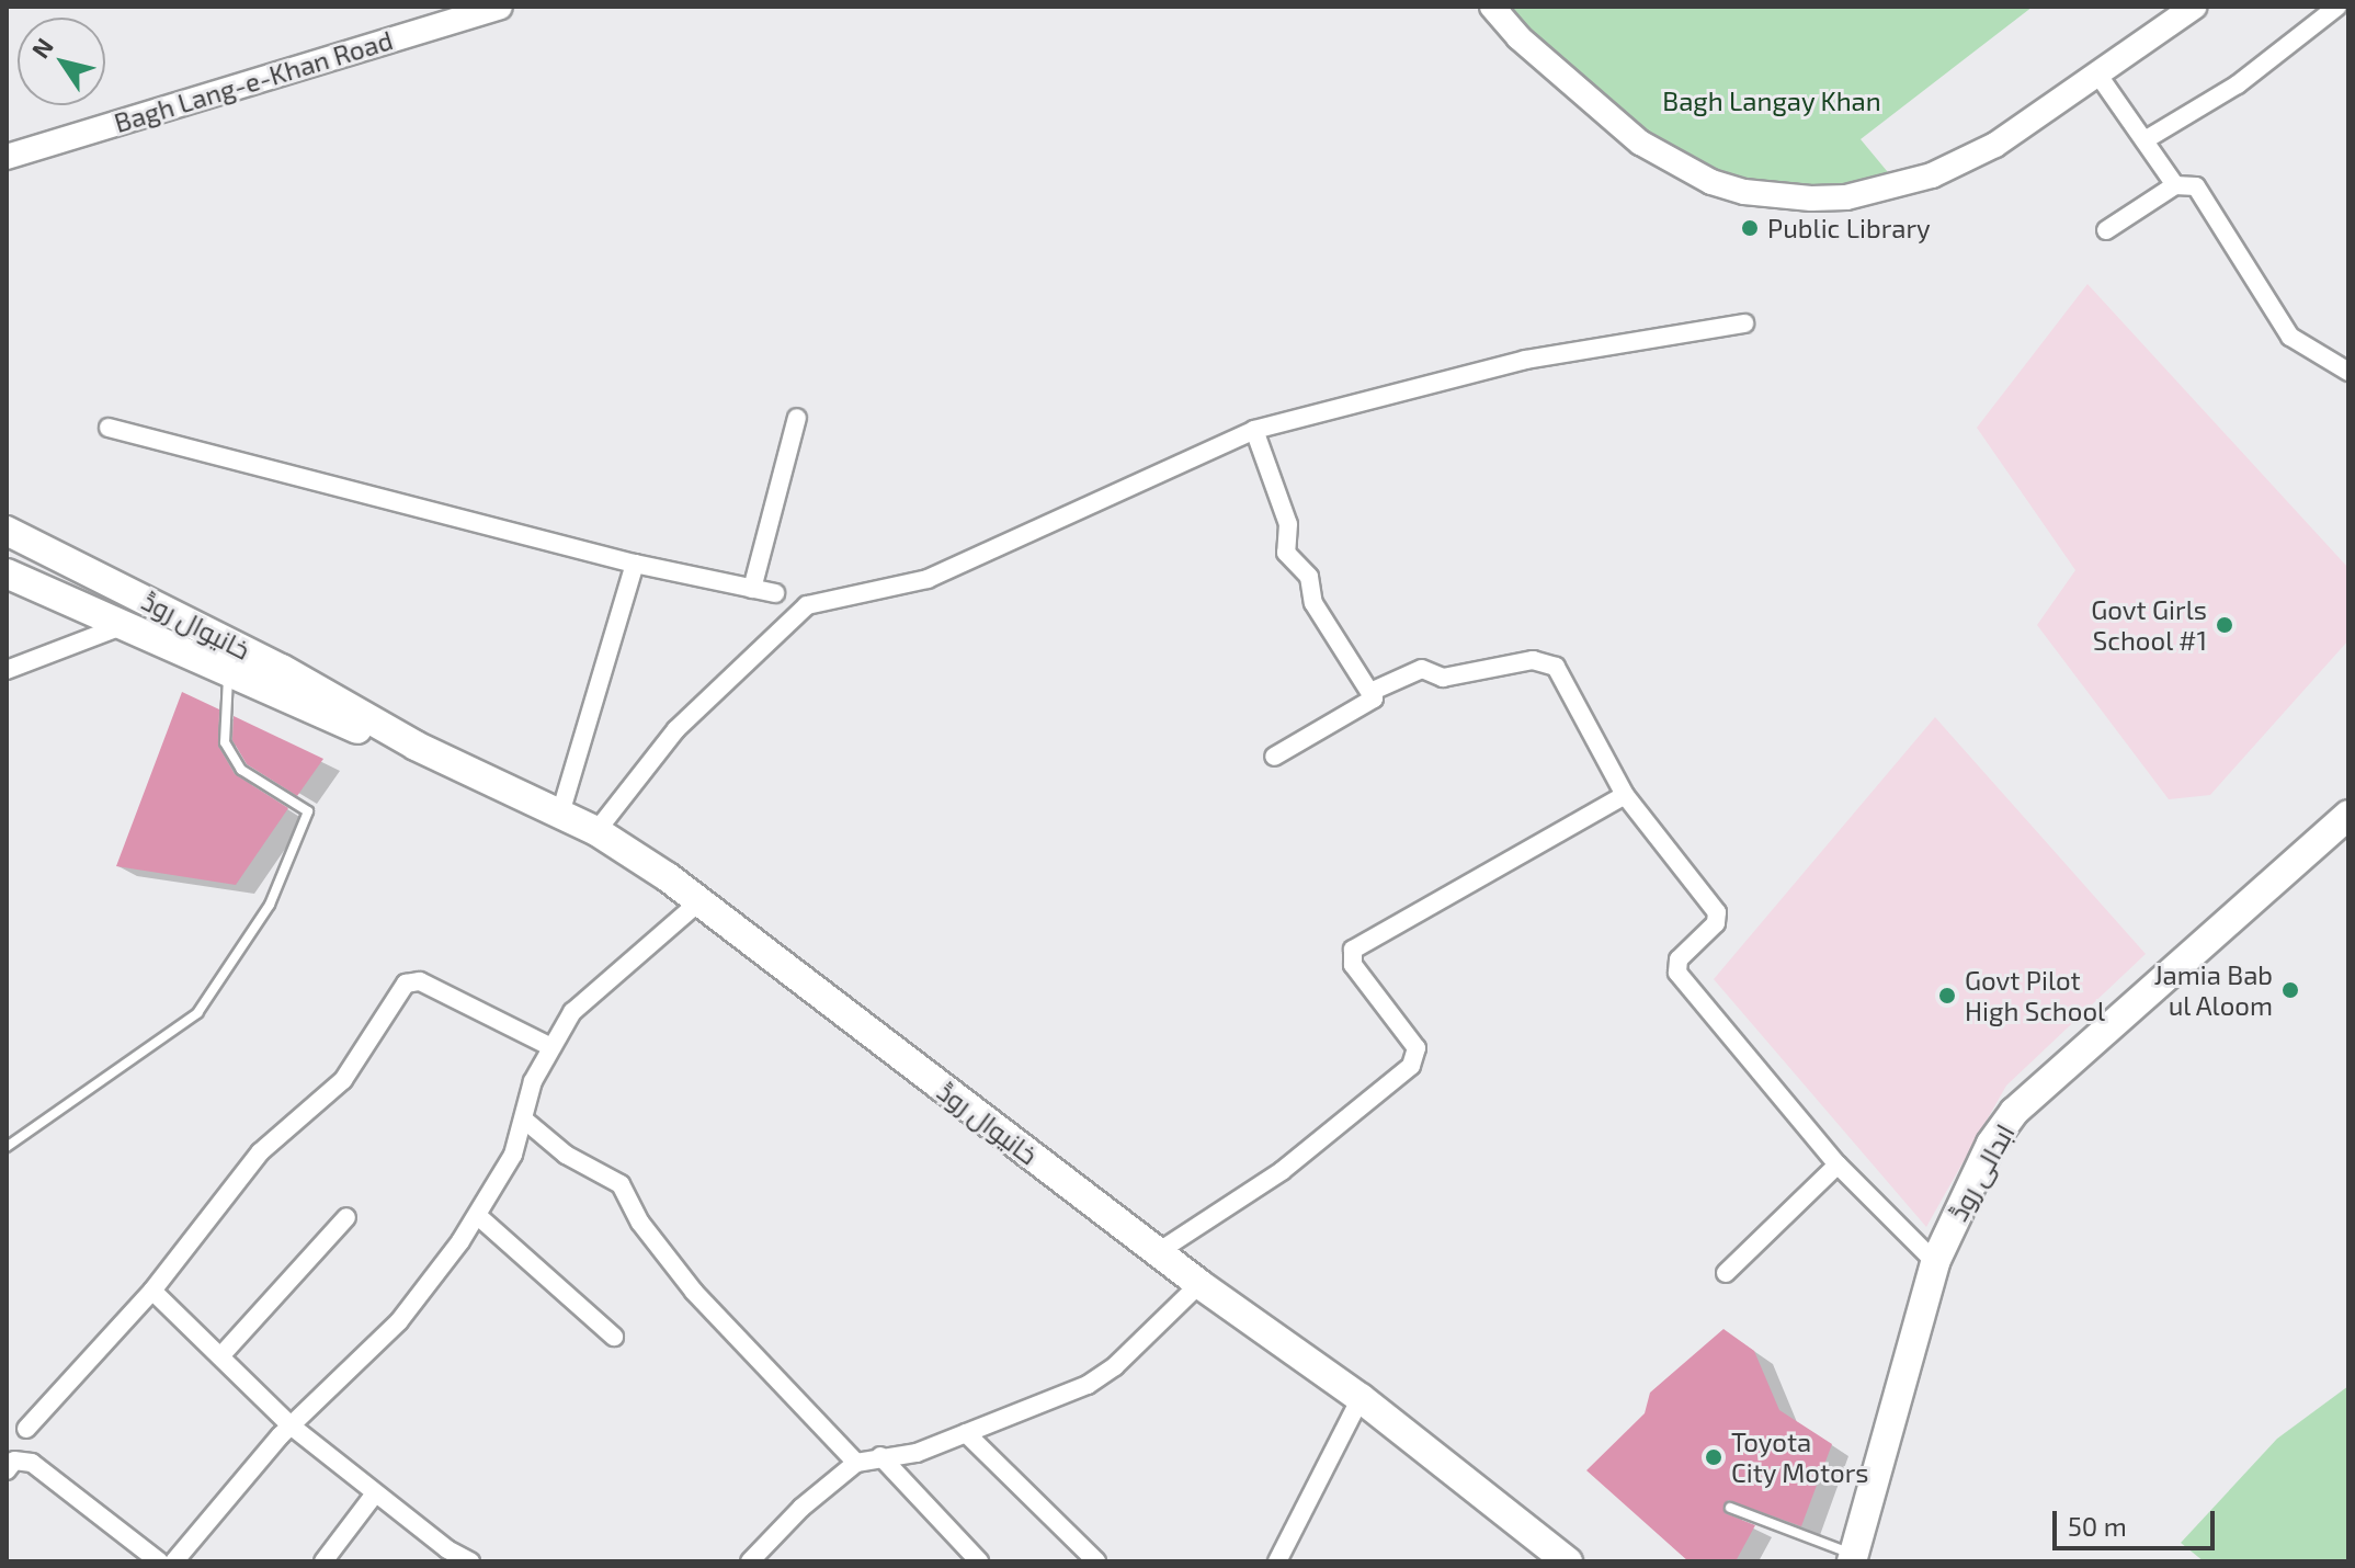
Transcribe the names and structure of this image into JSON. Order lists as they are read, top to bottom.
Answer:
{
  "streets": {
    "main road": ["خانیوال روڈ", "ابدالی روڈ"],
    "street": ["Bagh Lang-e-Khan Road"]
  },
  "parks": ["Bagh Langay Khan"],
  "places": [
    "Public Library",
    "Govt Girls School #1",
    "Jamia Bab ul Aloom",
    "Govt Pilot High School",
    "Toyota City Motors"
  ],
  "scale_bar": "50 m",
  "north": "top left"
}
